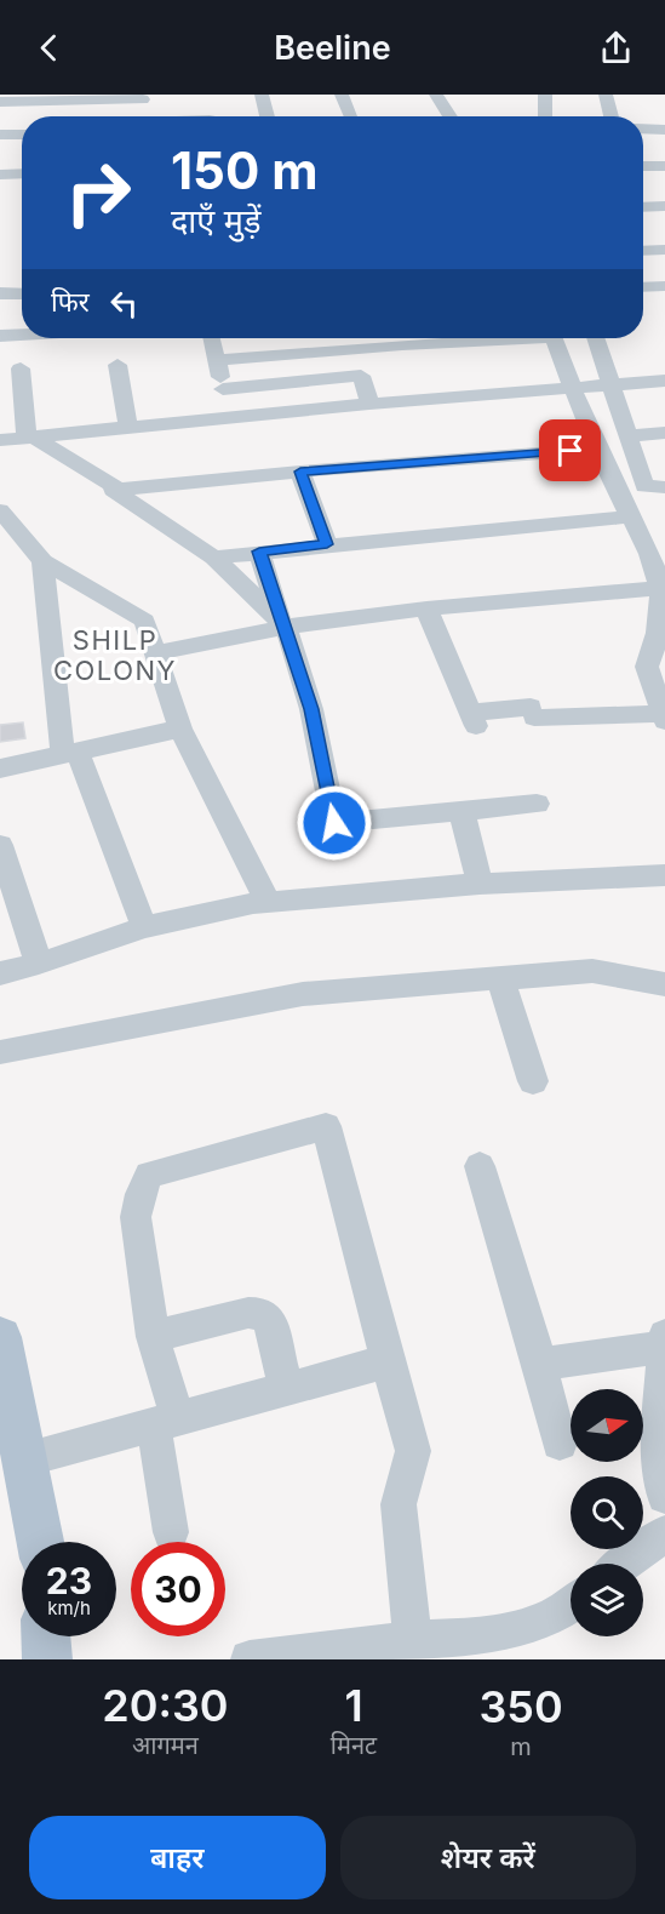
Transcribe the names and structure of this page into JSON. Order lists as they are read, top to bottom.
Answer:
{
  "districts": ["SHILP COLONY"],
  "north": "right",
  "page": {
    "header": "Beeline",
    "turn": ["150 m", "दाएँ मुड़ें"],
    "then": "फिर",
    "speed": "23 km/h",
    "limit": "30",
    "eta": [
      "20:30",
      "आगमन",
      "1",
      "मिनट",
      "350",
      "m"
    ],
    "buttons": ["बाहर", "शेयर करें"]
  }
}
